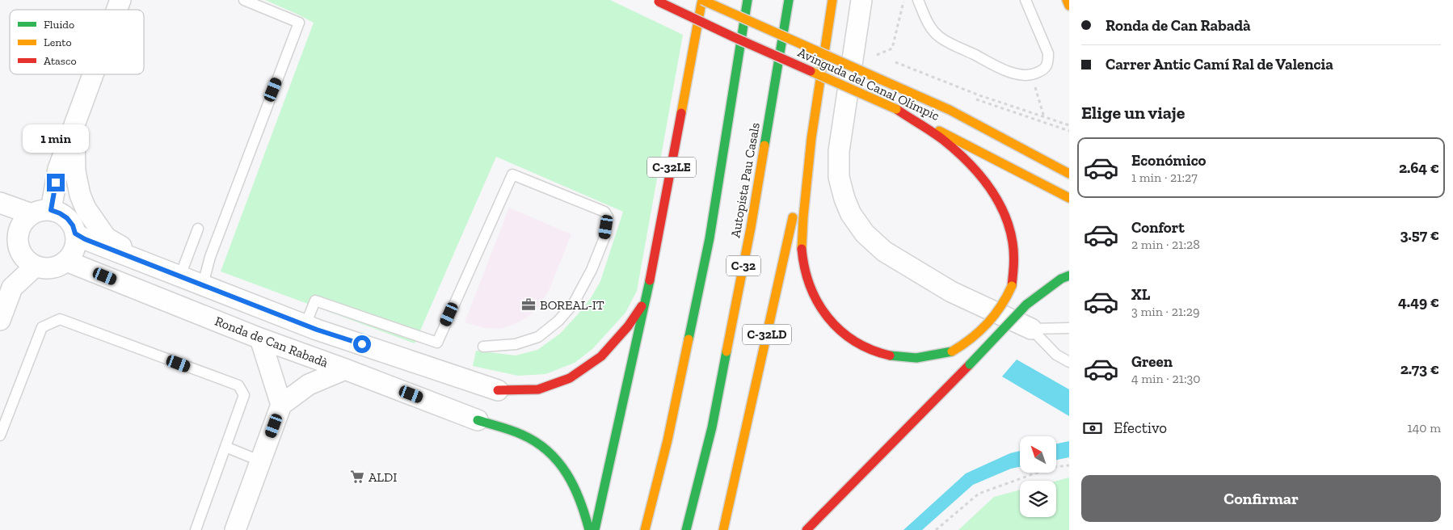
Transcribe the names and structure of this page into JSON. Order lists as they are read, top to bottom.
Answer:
{
  "streets": {
    "main road": [
      "Avinguda del Canal Olímpic",
      "C-32LE",
      "Autopista Pau Casals",
      "C-32",
      "C-32LD"
    ],
    "street": ["Ronda de Can Rabadà"]
  },
  "crossings": [
    ["Avinguda del Canal Olímpic", "C-32LE"]
  ],
  "places": {
    "office": ["BOREAL-IT"],
    "supermarket": ["ALDI"]
  },
  "legend": ["Fluido", "Lento", "Atasco"],
  "north": "top left",
  "page": {
    "banner": ["Ronda de Can Rabadà", "Carrer Antic Camí Ral de Valencia"],
    "heading": "Elige un viaje",
    "bubble": "1 min",
    "list": [
      {
        "name": "Económico",
        "note": "1 min · 21:27",
        "value": "2.64 €"
      },
      {
        "name": "Confort",
        "note": "2 min · 21:28",
        "value": "3.57 €"
      },
      {
        "name": "XL",
        "note": "3 min · 21:29",
        "value": "4.49 €"
      },
      {
        "name": "Green",
        "note": "4 min · 21:30",
        "value": "2.73 €"
      }
    ],
    "pay": ["Efectivo", "140 m"],
    "buttons": "Confirmar"
  }
}
